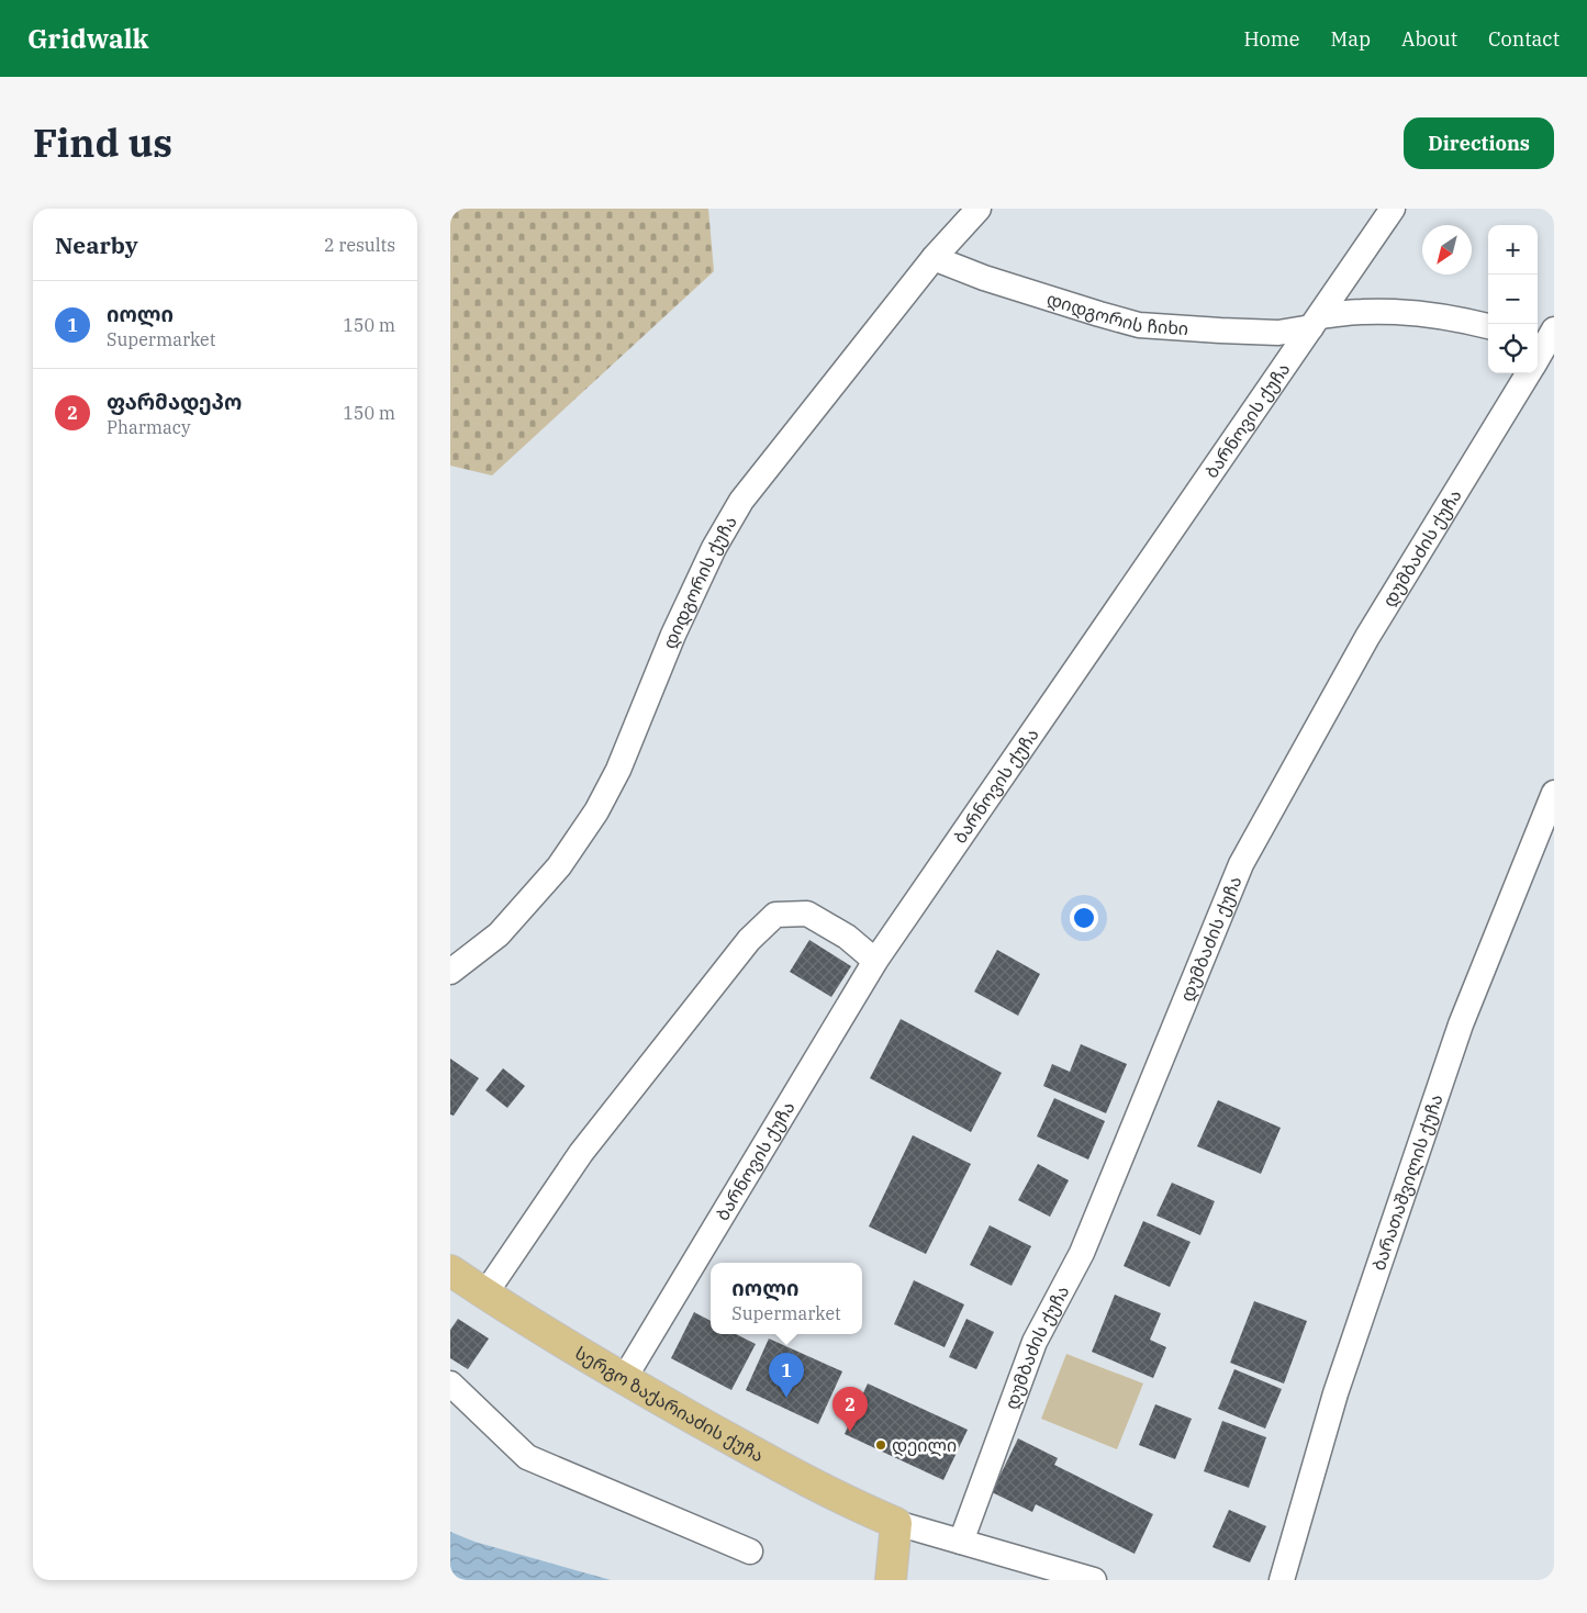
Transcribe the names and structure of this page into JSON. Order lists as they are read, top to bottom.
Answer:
{
  "streets": {
    "main road": ["სერგო ზაქარიაძის ქუჩა"],
    "street": [
      "დიდგორის ჩიხი",
      "ბარნოვის ქუჩა",
      "დუმბაძის ქუჩა",
      "დიდგორის ქუჩა",
      "ბარათაშვილის ქუჩა"
    ]
  },
  "crossings": [
    ["დიდგორის ჩიხი", "ბარნოვის ქუჩა"],
    ["დიდგორის ჩიხი", "დიდგორის ქუჩა"],
    ["ბარნოვის ქუჩა", "სერგო ზაქარიაძის ქუჩა"]
  ],
  "places": ["დეილი"],
  "north": "bottom left",
  "page": {
    "header": "Gridwalk",
    "nav": [
      "Home",
      "Map",
      "About",
      "Contact"
    ],
    "title": "Find us",
    "buttons": "Directions",
    "heading": ["Nearby", "2 results"],
    "map_buttons": ["+", "−"],
    "list": [
      {
        "mark": "1",
        "name": "იოლი",
        "note": "Supermarket",
        "value": "150 m"
      },
      {
        "mark": "2",
        "name": "ფარმადეპო",
        "note": "Pharmacy",
        "value": "150 m"
      }
    ],
    "popup": ["იოლი", "Supermarket"],
    "pins": ["1", "2"]
  }
}
